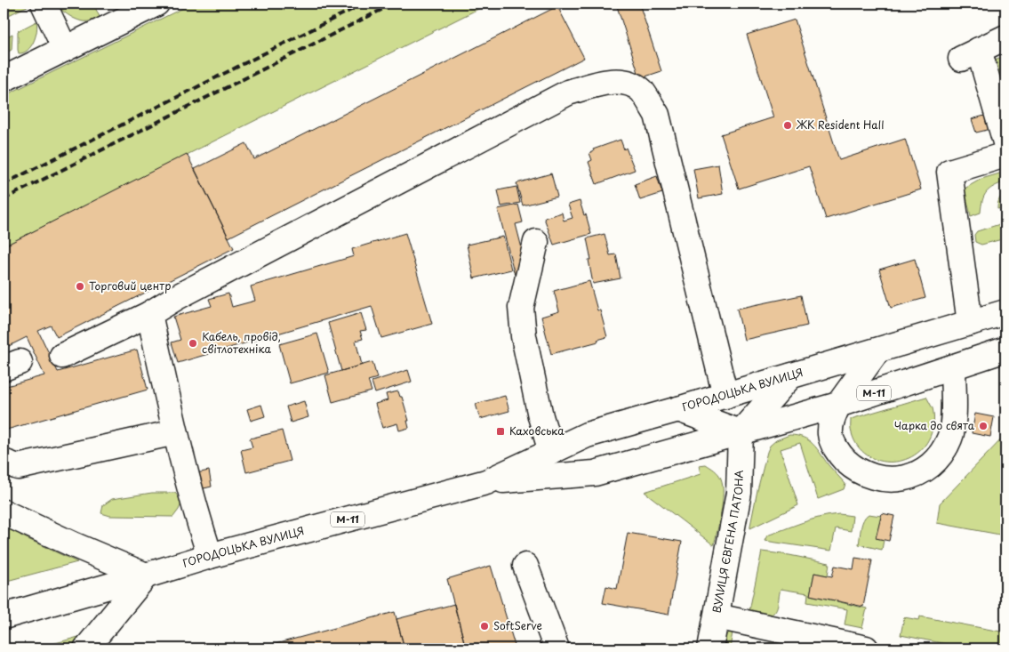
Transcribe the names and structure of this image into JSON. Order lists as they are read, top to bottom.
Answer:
{
  "streets": {
    "main road": ["ГОРОДОЦЬКА ВУЛИЦЯ", "М-11", "ВУЛИЦЯ ЄВГЕНА ПАТОНА"]
  },
  "crossings": [
    ["ГОРОДОЦЬКА ВУЛИЦЯ", "ВУЛИЦЯ ЄВГЕНА ПАТОНА"]
  ],
  "places": {
    "other": [
      "ЖК Resident Hall",
      "Торговий центр",
      "Кабель, провід, світлотехніка",
      "Чарка до свята",
      "SoftServe"
    ],
    "transit": ["Каховська"]
  }
}
